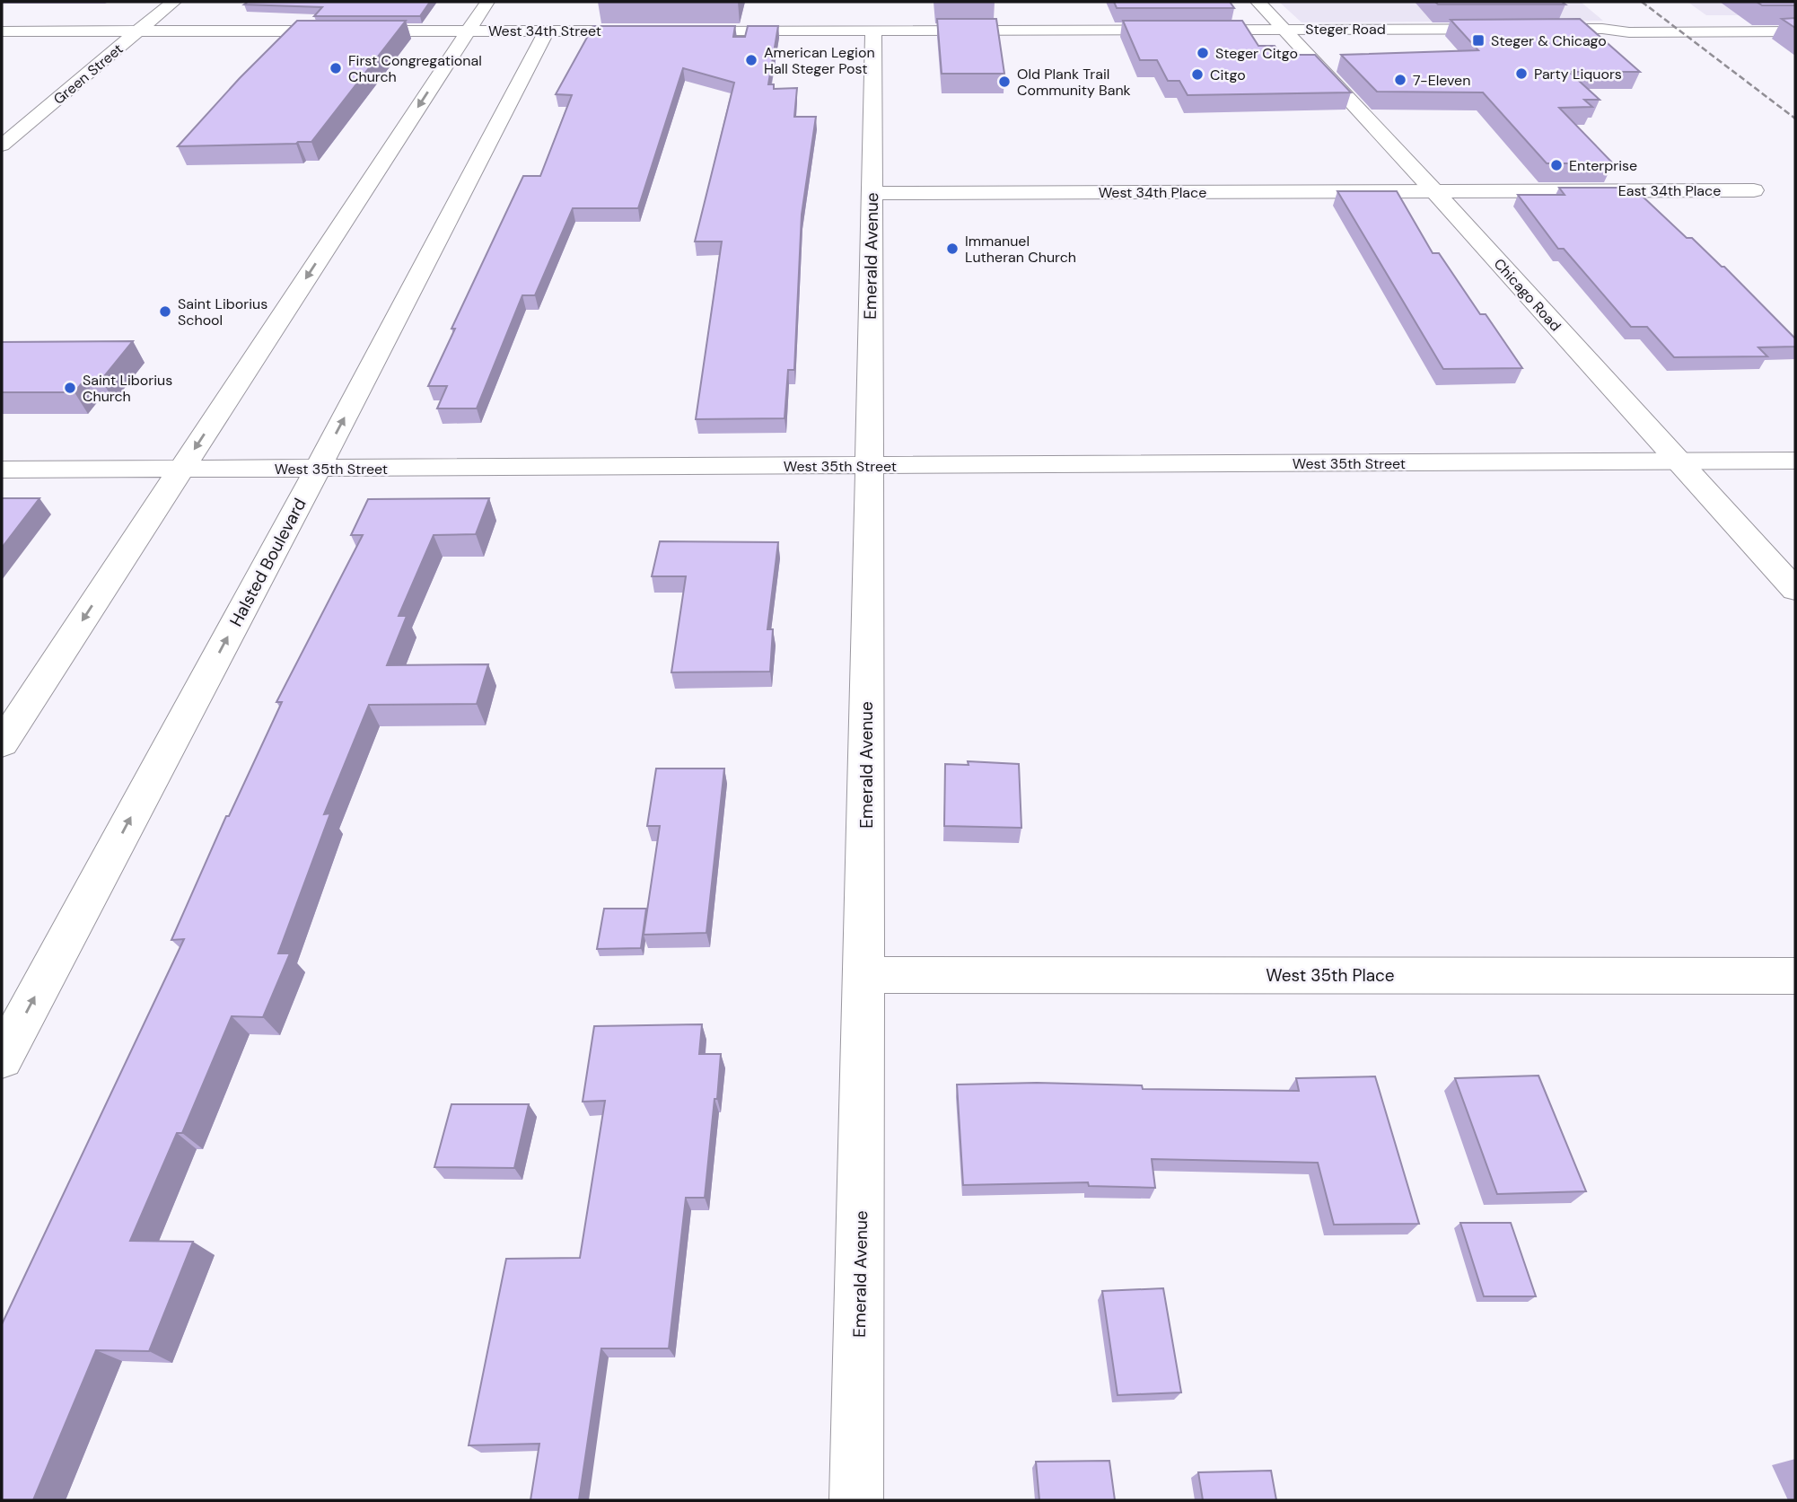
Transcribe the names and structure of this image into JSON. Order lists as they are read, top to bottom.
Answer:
{
  "streets": {
    "street": [
      "Steger Road",
      "West 34th Street",
      "Green Street",
      "East 34th Place",
      "West 34th Place",
      "Emerald Avenue",
      "Chicago Road",
      "West 35th Street",
      "Halsted Boulevard",
      "West 35th Place"
    ]
  },
  "crossings": [
    ["Steger Road", "Emerald Avenue"],
    ["Steger Road", "Chicago Road"],
    ["West 34th Street", "Green Street"],
    ["West 34th Street", "Halsted Boulevard"],
    ["East 34th Place", "West 34th Place"],
    ["East 34th Place", "Chicago Road"],
    ["West 34th Place", "Emerald Avenue"],
    ["West 34th Place", "Chicago Road"],
    ["Emerald Avenue", "West 35th Street"],
    ["Emerald Avenue", "West 35th Place"],
    ["Chicago Road", "West 35th Street"],
    ["West 35th Street", "Halsted Boulevard"]
  ],
  "places": {
    "transit": ["Steger & Chicago"],
    "other": [
      "Steger Citgo",
      "American Legion Hall Steger Post",
      "First Congregational Church",
      "Party Liquors",
      "Citgo",
      "7-Eleven",
      "Old Plank Trail Community Bank",
      "Enterprise",
      "Immanuel Lutheran Church",
      "Saint Liborius School",
      "Saint Liborius Church"
    ]
  }
}
